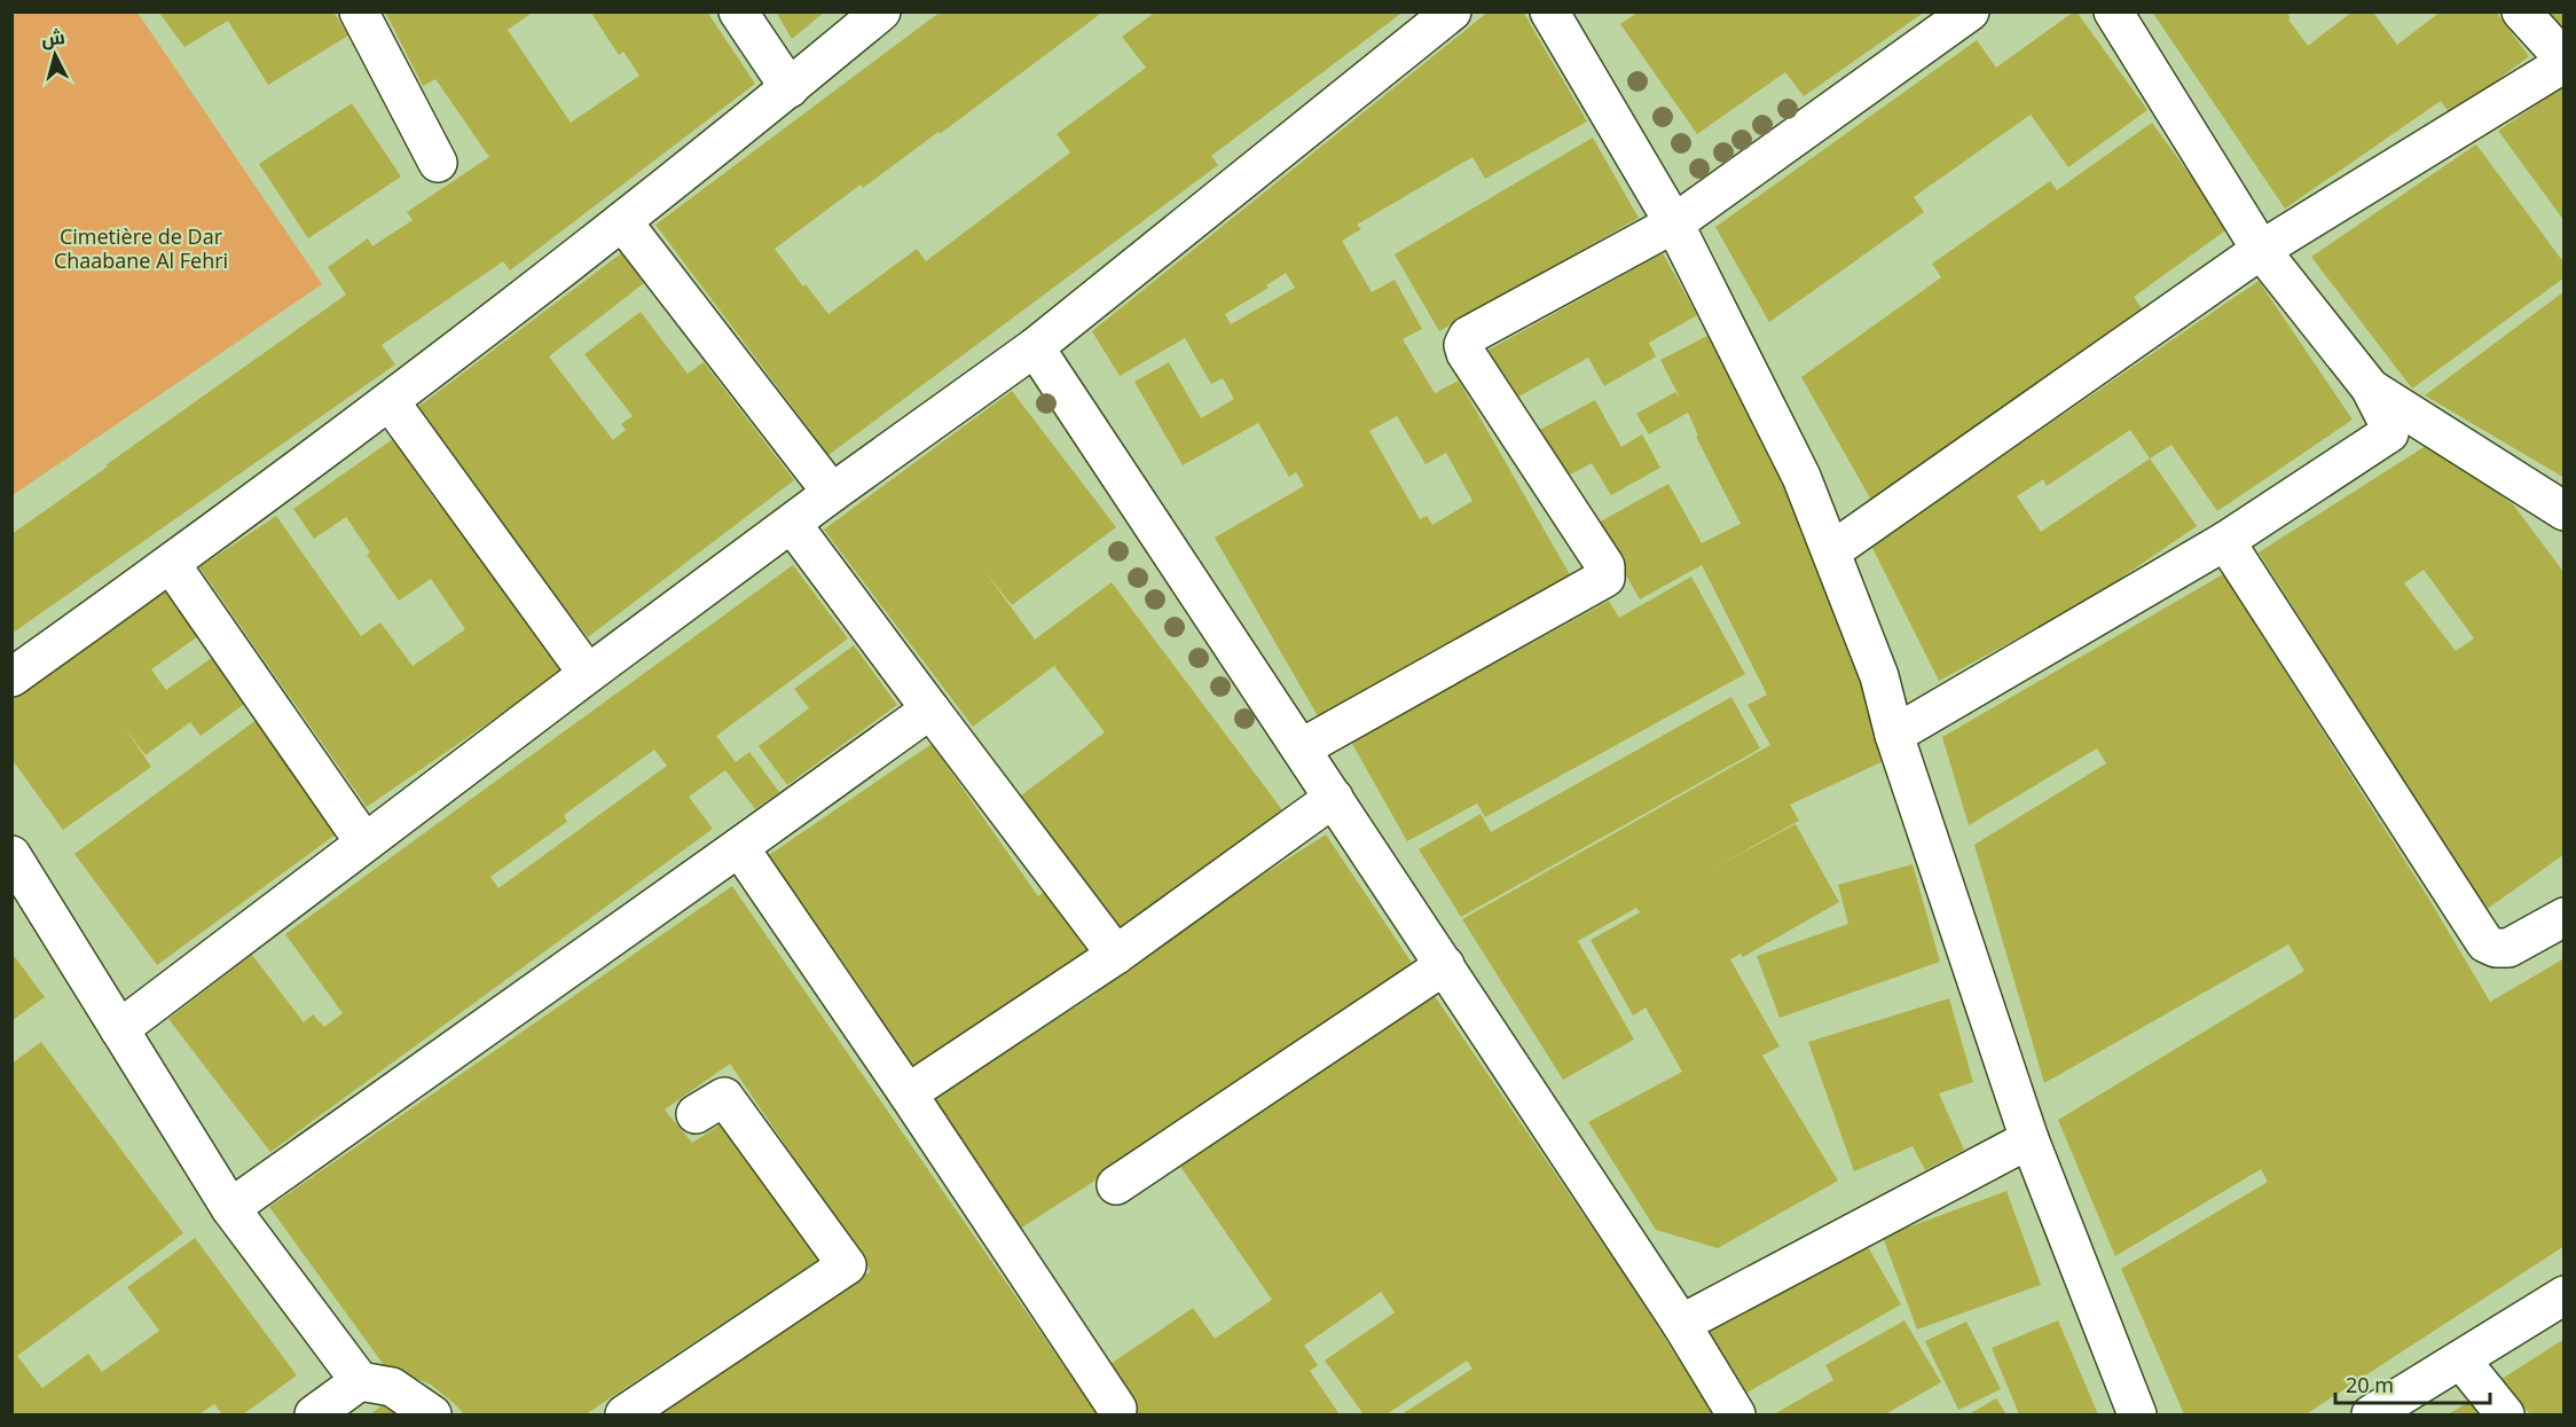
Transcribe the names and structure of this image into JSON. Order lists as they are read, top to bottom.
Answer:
{
  "parks": ["Cimetière de Dar Chaabane Al Fehri"],
  "scale_bar": "20 m",
  "north": "top"
}
